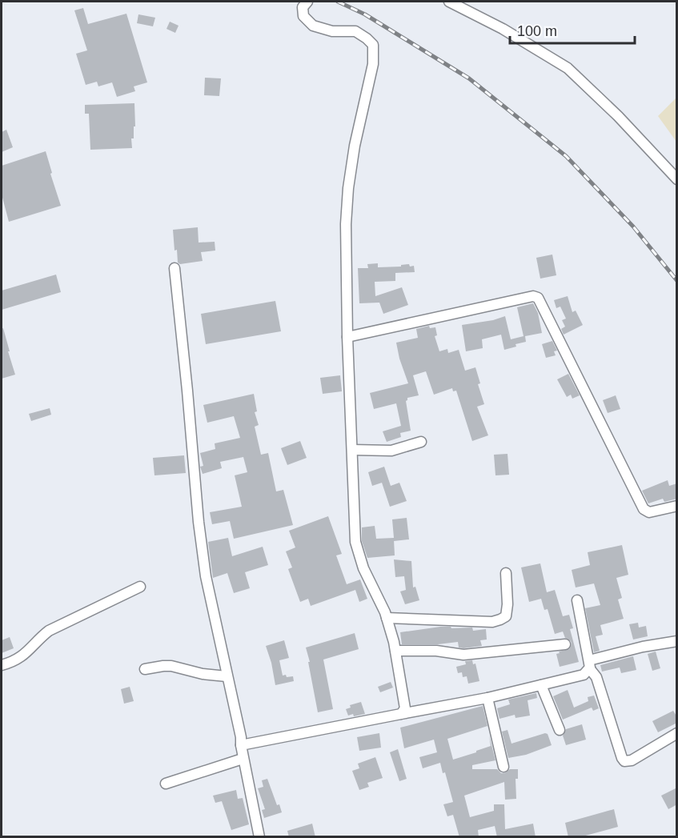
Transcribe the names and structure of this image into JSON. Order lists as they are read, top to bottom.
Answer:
{
  "scale_bar": "100 m"
}
